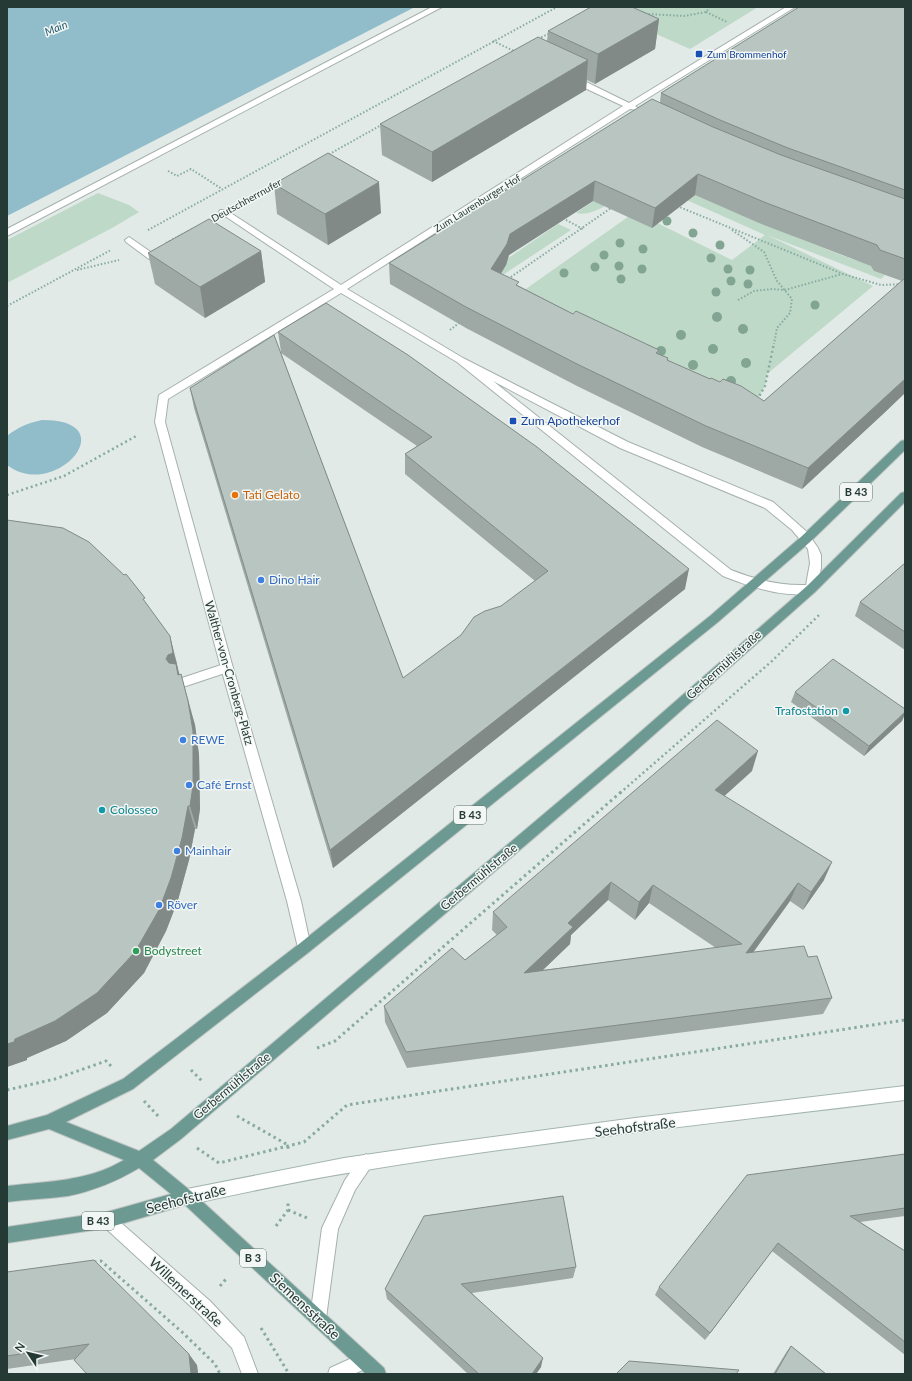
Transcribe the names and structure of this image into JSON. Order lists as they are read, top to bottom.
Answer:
{
  "streets": {
    "main road": [
      "B 43",
      "Gerbermühlstraße",
      "Seehofstraße",
      "B 3",
      "Siemensstraße"
    ],
    "street": ["Zum Laurenburger Hof", "Walther-von-Cronberg-Platz", "Willemerstraße"],
    "path": ["Deutschherrnufer"]
  },
  "crossings": [
    ["Zum Laurenburger Hof", "Walther-von-Cronberg-Platz"],
    ["B 43", "Walther-von-Cronberg-Platz"],
    ["B 43", "Siemensstraße"],
    ["Gerbermühlstraße", "Siemensstraße"],
    ["Seehofstraße", "Willemerstraße"],
    ["Seehofstraße", "Siemensstraße"]
  ],
  "water": ["Main"],
  "places": {
    "transit": ["Zum Brommenhof", "Zum Apothekerhof"],
    "other": [
      "Tati Gelato",
      "Dino Hair",
      "Trafostation",
      "REWE",
      "Café Ernst",
      "Colosseo",
      "Mainhair",
      "Röver",
      "Bodystreet"
    ]
  },
  "north": "top left"
}
